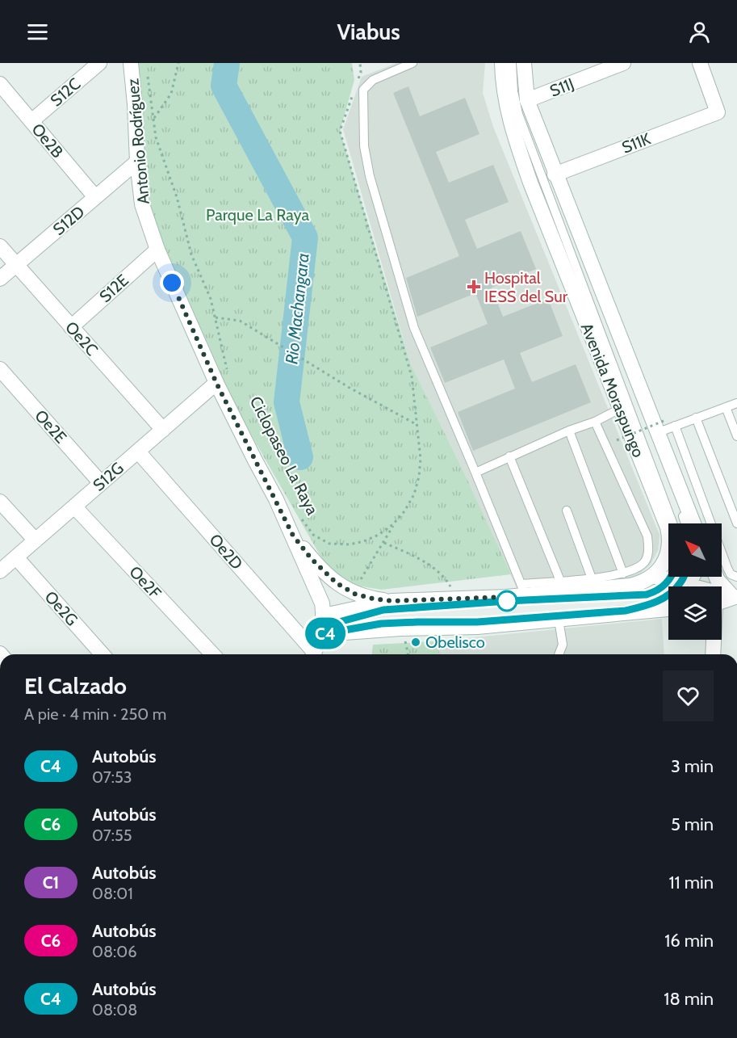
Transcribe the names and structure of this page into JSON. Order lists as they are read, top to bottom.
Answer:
{
  "streets": {
    "street": [
      "S11J",
      "S12C",
      "Oe2B",
      "Antonio Rodríguez",
      "S11K",
      "S12D",
      "S12E",
      "Oe2C",
      "Avenida Moraspungo",
      "Oe2E",
      "S12G",
      "Oe2D",
      "Oe2F",
      "Oe2G"
    ],
    "path": ["Ciclopaseo La Raya"]
  },
  "crossings": [
    ["S11J", "Avenida Moraspungo"],
    ["S12C", "Oe2B"],
    ["Oe2B", "S12D"],
    ["Antonio Rodríguez", "S12D"],
    ["Antonio Rodríguez", "S12E"],
    ["Antonio Rodríguez", "S12G"],
    ["S11K", "Avenida Moraspungo"],
    ["S12D", "Oe2C"],
    ["S12E", "Oe2C"],
    ["Oe2C", "S12G"],
    ["Oe2E", "S12G"],
    ["S12G", "Oe2D"],
    ["S12G", "Oe2F"],
    ["S12G", "Oe2G"]
  ],
  "water": ["Rio Machangara"],
  "parks": ["Parque La Raya"],
  "places": {
    "health": ["Hospital IESS del Sur"],
    "other": ["Obelisco"]
  },
  "lines": ["bus line C4"],
  "north": "top left",
  "page": {
    "header": "Viabus",
    "on_map": "C4",
    "heading": ["El Calzado", "A pie · 4 min · 250 m"],
    "list": [
      {
        "mark": "C4",
        "name": "Autobús",
        "note": "07:53",
        "value": "3 min"
      },
      {
        "mark": "C6",
        "name": "Autobús",
        "note": "07:55",
        "value": "5 min"
      },
      {
        "mark": "C1",
        "name": "Autobús",
        "note": "08:01",
        "value": "11 min"
      },
      {
        "mark": "C6",
        "name": "Autobús",
        "note": "08:06",
        "value": "16 min"
      },
      {
        "mark": "C4",
        "name": "Autobús",
        "note": "08:08",
        "value": "18 min"
      }
    ]
  }
}
